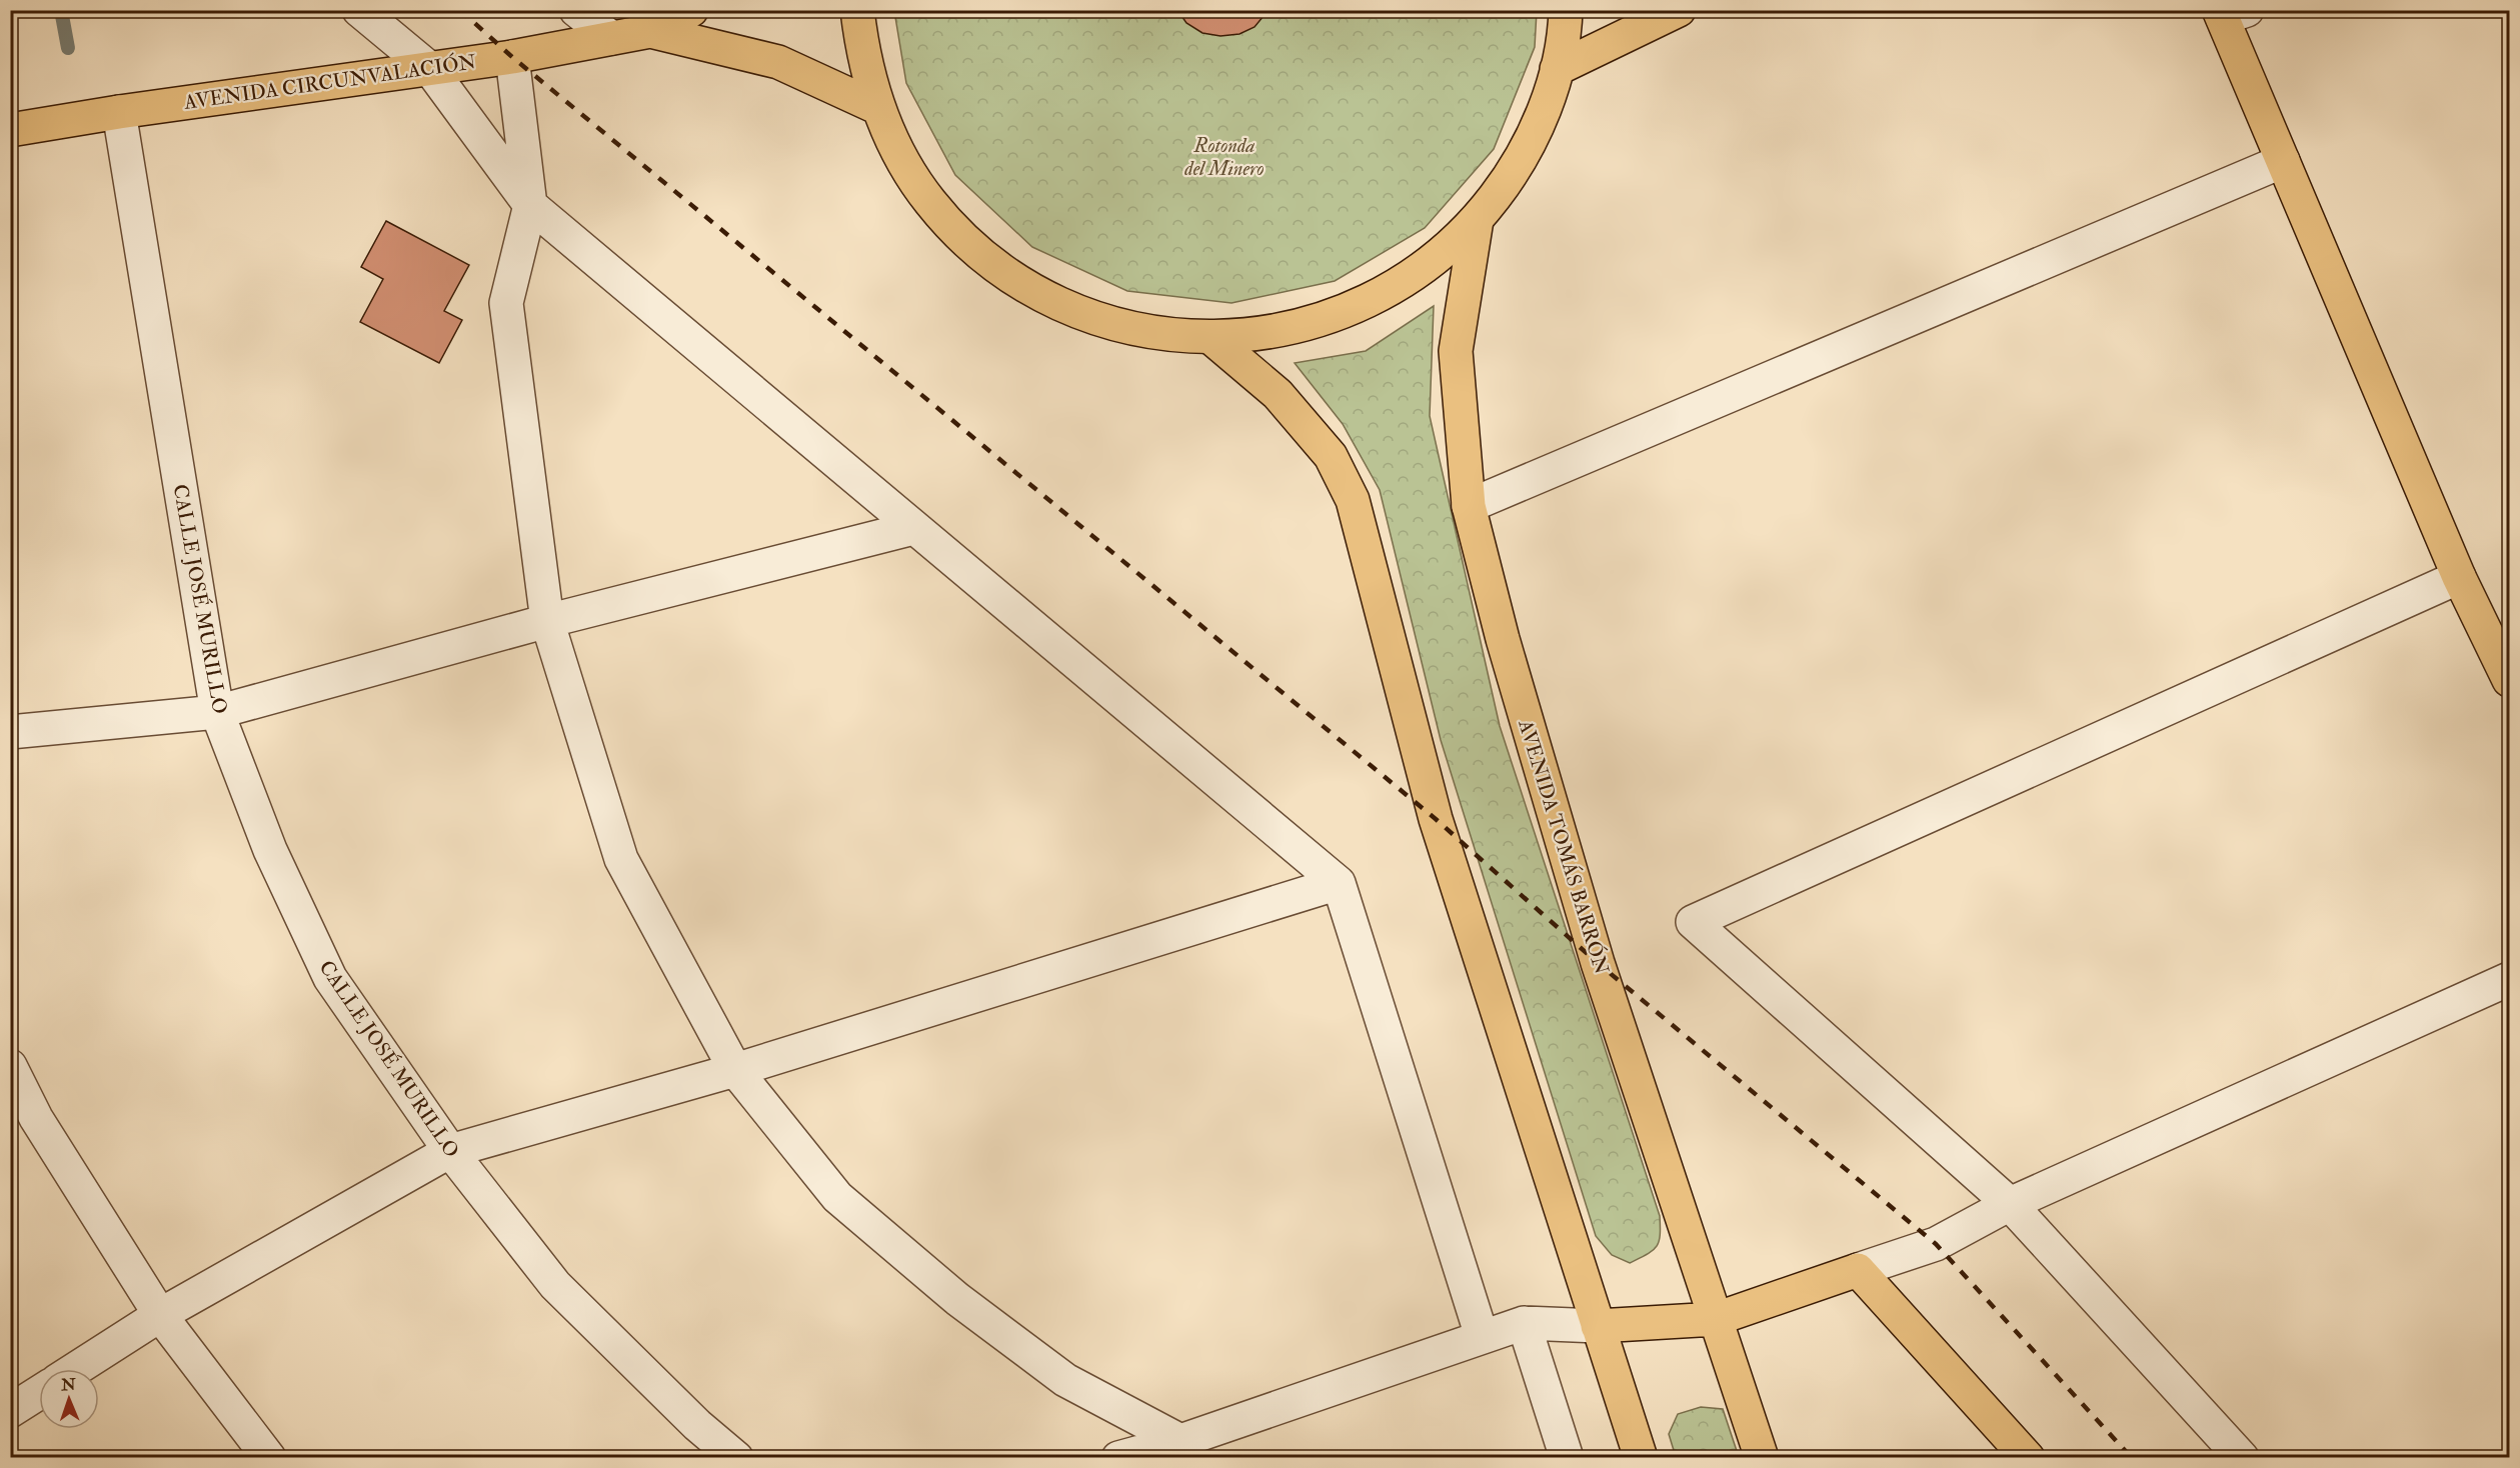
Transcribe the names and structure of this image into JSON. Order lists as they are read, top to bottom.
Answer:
{
  "streets": {
    "main road": ["AVENIDA CIRCUNVALACIÓN", "AVENIDA TOMÁS BARRÓN"],
    "street": ["CALLE JOSÉ MURILLO"]
  },
  "crossings": [
    ["AVENIDA CIRCUNVALACIÓN", "CALLE JOSÉ MURILLO"]
  ],
  "parks": ["Rotonda del Minero"],
  "north": "top"
}
